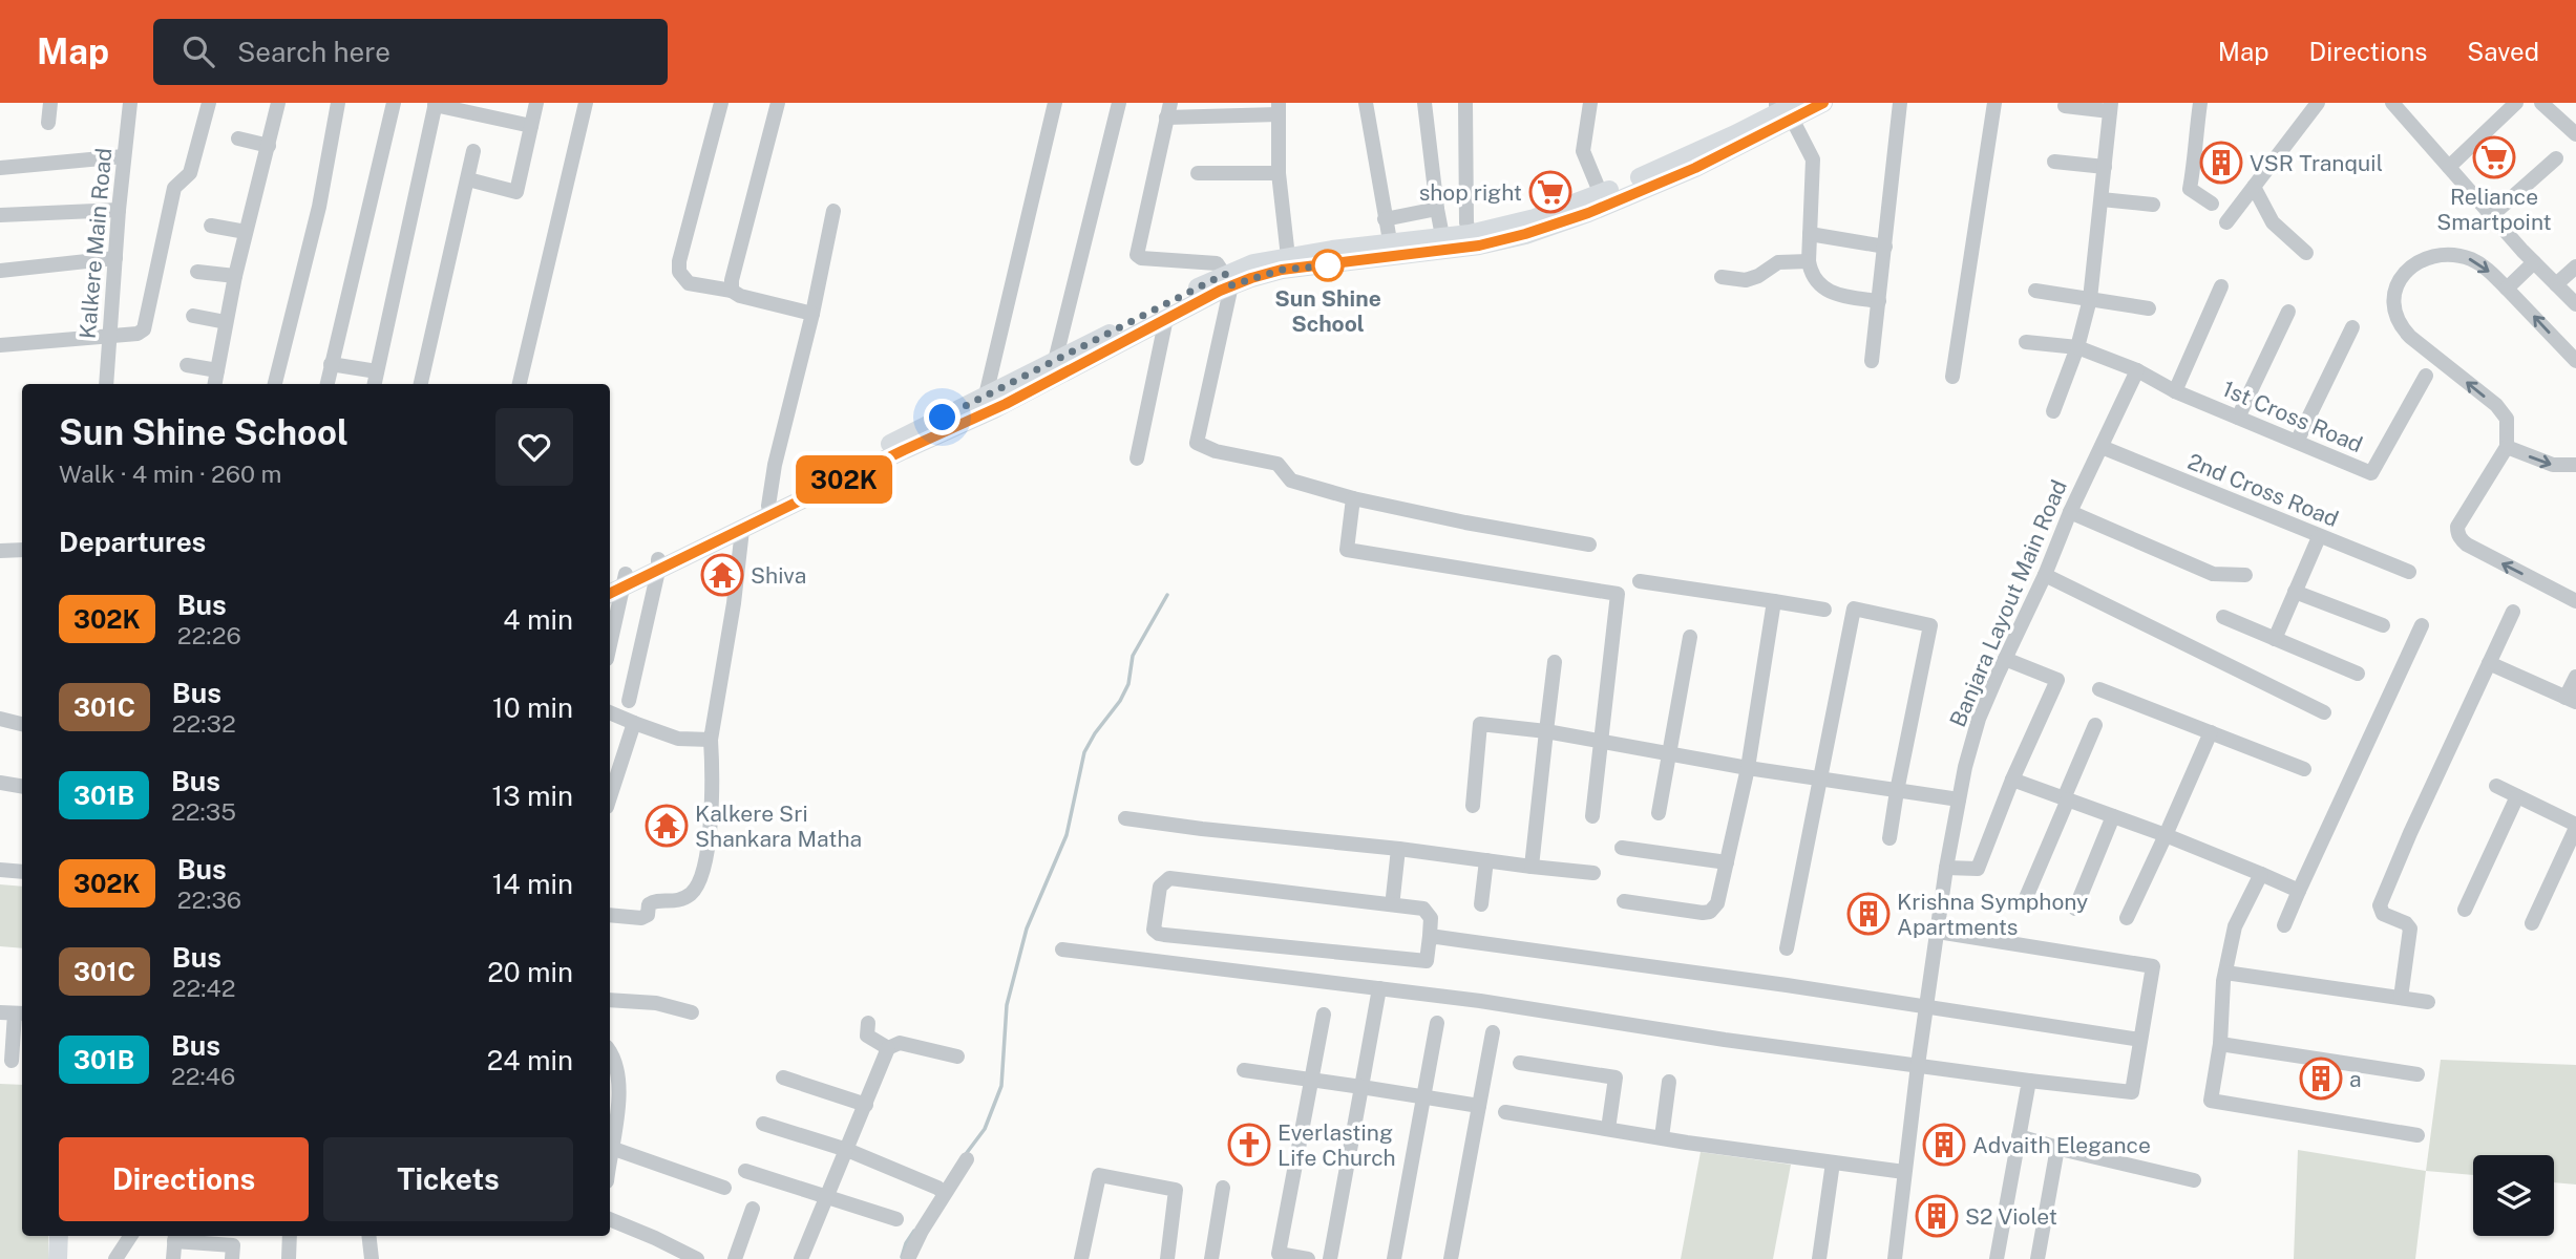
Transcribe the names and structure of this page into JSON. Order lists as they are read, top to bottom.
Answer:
{
  "streets": {
    "street": [
      "Kalkere Main Road",
      "1st Cross Road",
      "2nd Cross Road",
      "Banjara Layout Main Road"
    ]
  },
  "crossings": [
    ["1st Cross Road", "Banjara Layout Main Road"],
    ["2nd Cross Road", "Banjara Layout Main Road"]
  ],
  "places": {
    "supermarket": ["Reliance Smartpoint", "shop right"],
    "building": [
      "VSR Tranquil",
      "Krishna Symphony Apartments",
      "a",
      "Advaith Elegance",
      "S2 Violet"
    ],
    "other": ["Sun Shine School"],
    "temple": ["Shiva", "Kalkere Sri Shankara Matha"],
    "church": ["Everlasting Life Church"]
  },
  "lines": ["bus line 302K"],
  "page": {
    "header": "Map",
    "search": "Search here",
    "nav": ["Map", "Directions", "Saved"],
    "on_map": "302K",
    "heading": [
      ["Sun Shine School", "Walk · 4 min · 260 m"],
      "Departures"
    ],
    "list": [
      {
        "mark": "302K",
        "name": "Bus",
        "note": "22:26",
        "value": "4 min"
      },
      {
        "mark": "301C",
        "name": "Bus",
        "note": "22:32",
        "value": "10 min"
      },
      {
        "mark": "301B",
        "name": "Bus",
        "note": "22:35",
        "value": "13 min"
      },
      {
        "mark": "302K",
        "name": "Bus",
        "note": "22:36",
        "value": "14 min"
      },
      {
        "mark": "301C",
        "name": "Bus",
        "note": "22:42",
        "value": "20 min"
      },
      {
        "mark": "301B",
        "name": "Bus",
        "note": "22:46",
        "value": "24 min"
      }
    ],
    "buttons": ["Directions", "Tickets"]
  }
}
